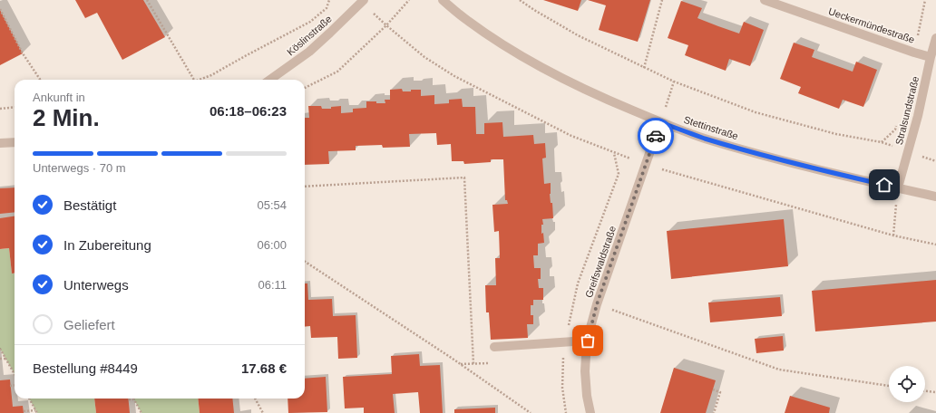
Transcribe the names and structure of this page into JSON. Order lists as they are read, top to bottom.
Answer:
{
  "streets": {
    "street": [
      "Ueckermündestraße",
      "Köslinstraße",
      "Stralsundstraße",
      "Stettinstraße",
      "Greifswaldstraße"
    ]
  },
  "crossings": [
    ["Ueckermündestraße", "Stralsundstraße"],
    ["Stralsundstraße", "Stettinstraße"],
    ["Stettinstraße", "Greifswaldstraße"]
  ],
  "page": {
    "heading": ["2 Min.", "Ankunft in", "06:18–06:23"],
    "panel": ["Bestellung #8449", "17.68 €"],
    "bar": "Unterwegs · 70 m",
    "list": [
      ["Bestätigt", "05:54"],
      ["In Zubereitung", "06:00"],
      ["Unterwegs", "06:11"],
      "Geliefert"
    ]
  }
}
